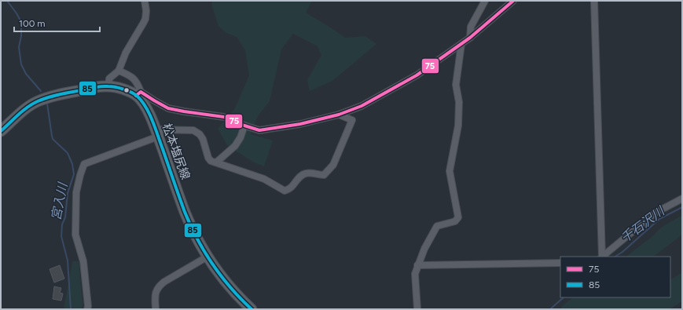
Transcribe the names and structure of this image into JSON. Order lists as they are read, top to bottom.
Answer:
{
  "streets": {
    "main road": ["松本塩尻線"]
  },
  "water": ["宮入川", "千石沢川"],
  "lines": ["transit line 75", "transit line 85"],
  "legend": ["75", "85"],
  "scale_bar": "100 m"
}
